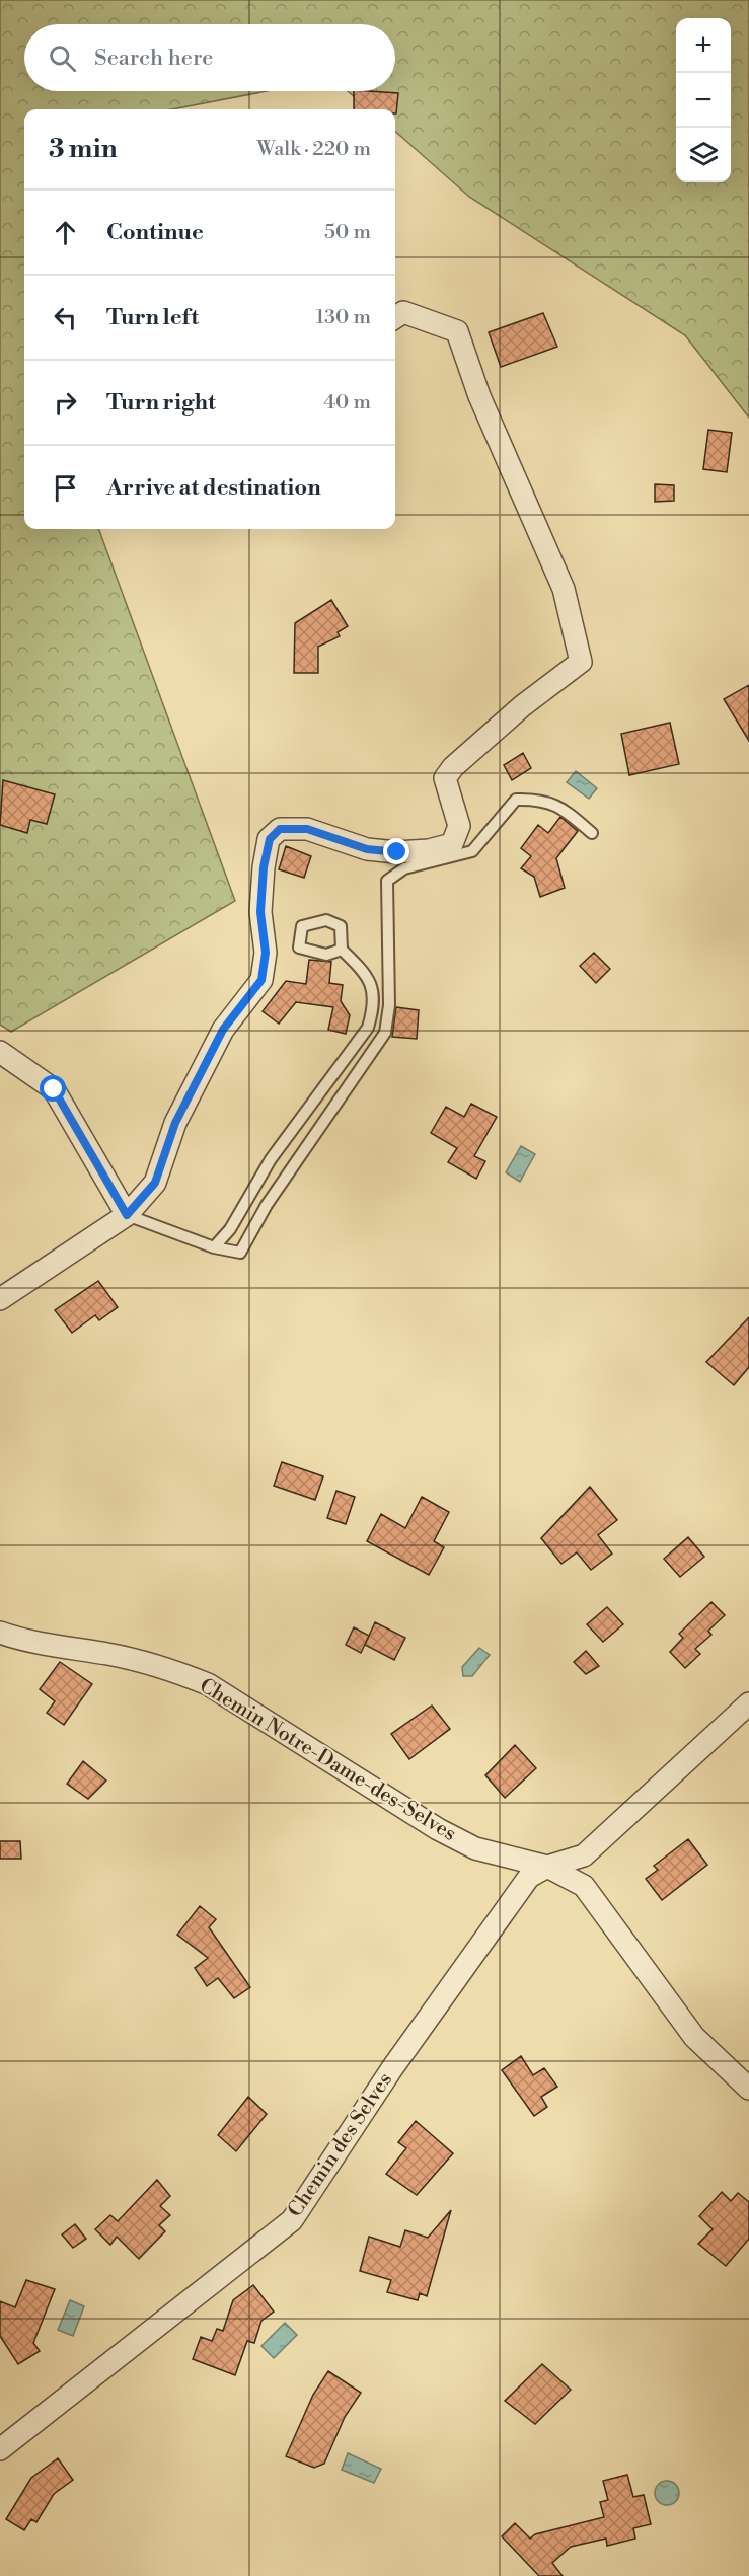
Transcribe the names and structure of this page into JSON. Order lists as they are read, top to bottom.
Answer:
{
  "streets": {
    "street": ["Chemin Notre-Dame-des-Selves", "Chemin des Selves"]
  },
  "crossings": [
    ["Chemin Notre-Dame-des-Selves", "Chemin des Selves"]
  ],
  "page": {
    "map_buttons": ["+", "−"],
    "search": "Search here",
    "heading": ["3 min", "Walk · 220 m"],
    "list": [
      ["Continue", "50 m"],
      ["Turn left", "130 m"],
      ["Turn right", "40 m"],
      "Arrive at destination"
    ]
  }
}
